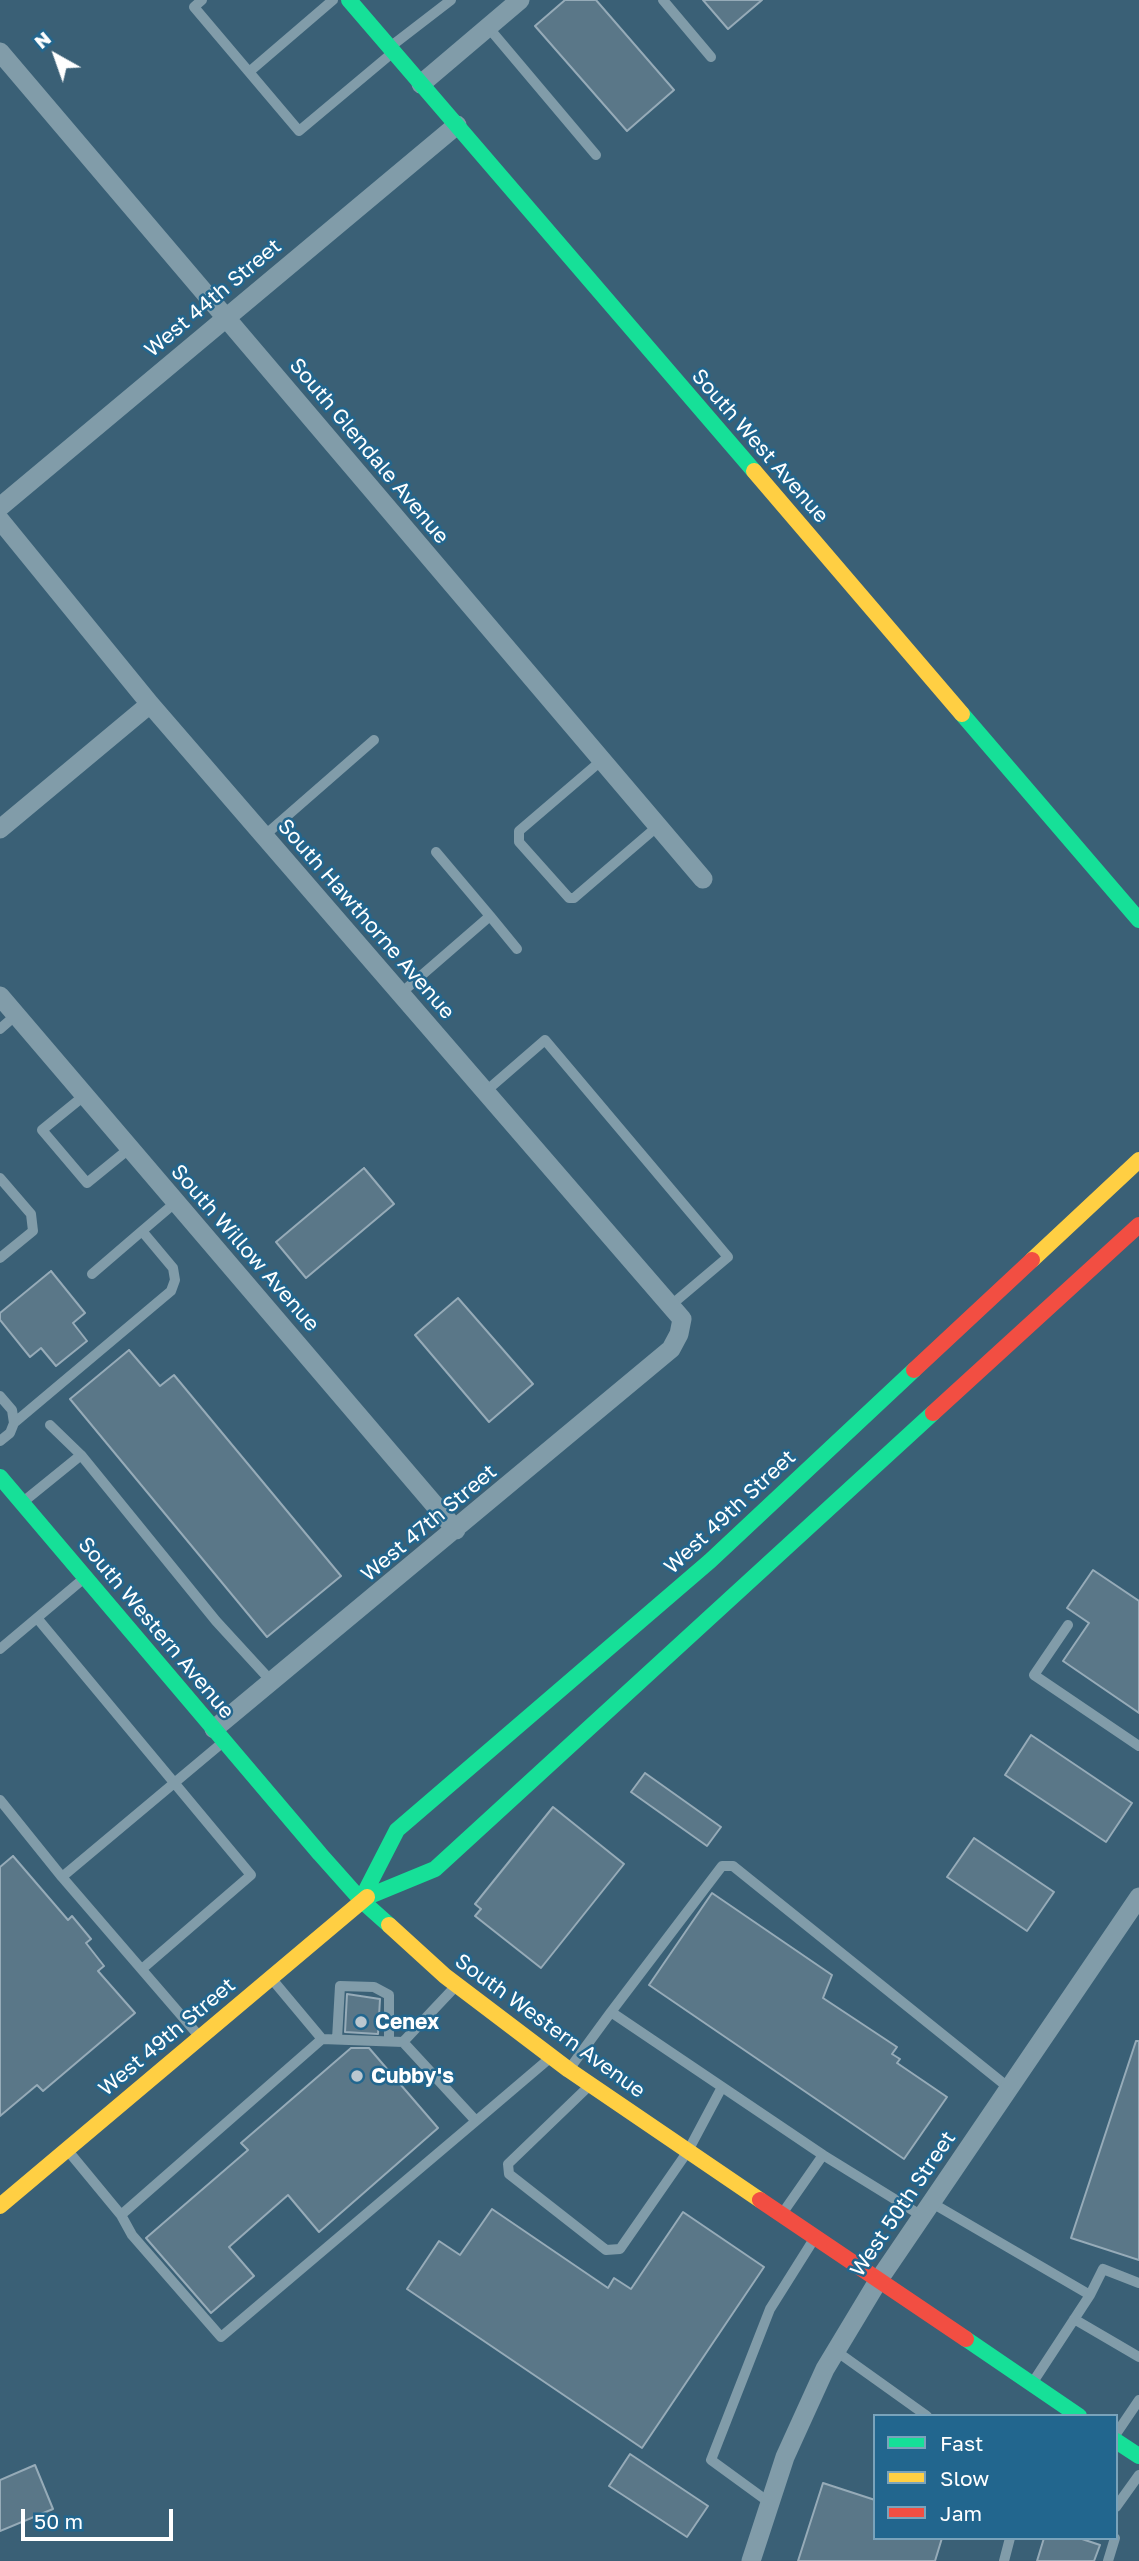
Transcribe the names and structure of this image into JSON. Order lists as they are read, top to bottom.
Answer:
{
  "streets": {
    "street": [
      "West 44th Street",
      "South West Avenue",
      "South Glendale Avenue",
      "South Hawthorne Avenue",
      "South Willow Avenue",
      "West 49th Street",
      "West 47th Street",
      "South Western Avenue",
      "West 50th Street"
    ]
  },
  "crossings": [
    ["West 44th Street", "South West Avenue"],
    ["West 44th Street", "South Glendale Avenue"],
    ["South Hawthorne Avenue", "West 47th Street"],
    ["South Willow Avenue", "West 47th Street"],
    ["West 49th Street", "South Western Avenue"],
    ["West 47th Street", "South Western Avenue"],
    ["South Western Avenue", "West 50th Street"]
  ],
  "places": ["Cenex", "Cubby's"],
  "legend": ["Fast", "Slow", "Jam"],
  "scale_bar": "50 m",
  "north": "top left"
}
